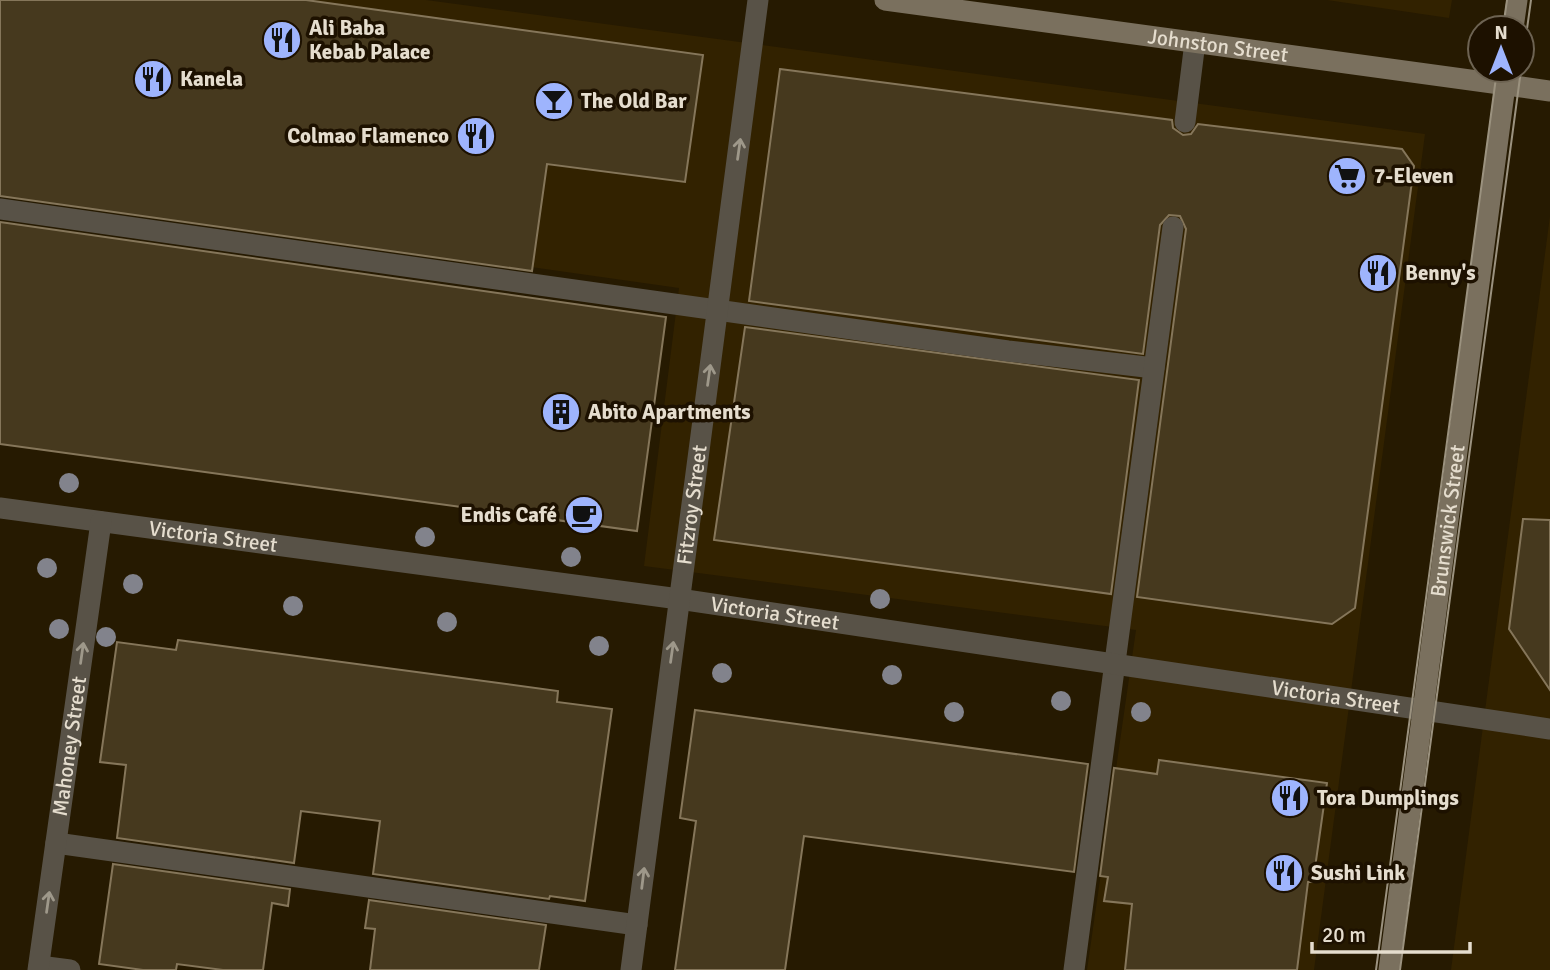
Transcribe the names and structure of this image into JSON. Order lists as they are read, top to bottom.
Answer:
{
  "streets": {
    "street": [
      "Johnston Street",
      "Fitzroy Street",
      "Brunswick Street",
      "Victoria Street",
      "Mahoney Street"
    ]
  },
  "crossings": [
    ["Fitzroy Street", "Victoria Street"],
    ["Brunswick Street", "Victoria Street"],
    ["Victoria Street", "Mahoney Street"]
  ],
  "one_way": ["Fitzroy Street", "Mahoney Street"],
  "places": {
    "restaurant": [
      "Ali Baba Kebab Palace",
      "Kanela",
      "Colmao Flamenco",
      "Benny's",
      "Tora Dumplings",
      "Sushi Link"
    ],
    "bar": ["The Old Bar"],
    "supermarket": ["7-Eleven"],
    "building": ["Abito Apartments"],
    "cafe": ["Endis Café"]
  },
  "scale_bar": "20 m",
  "north": "top"
}
